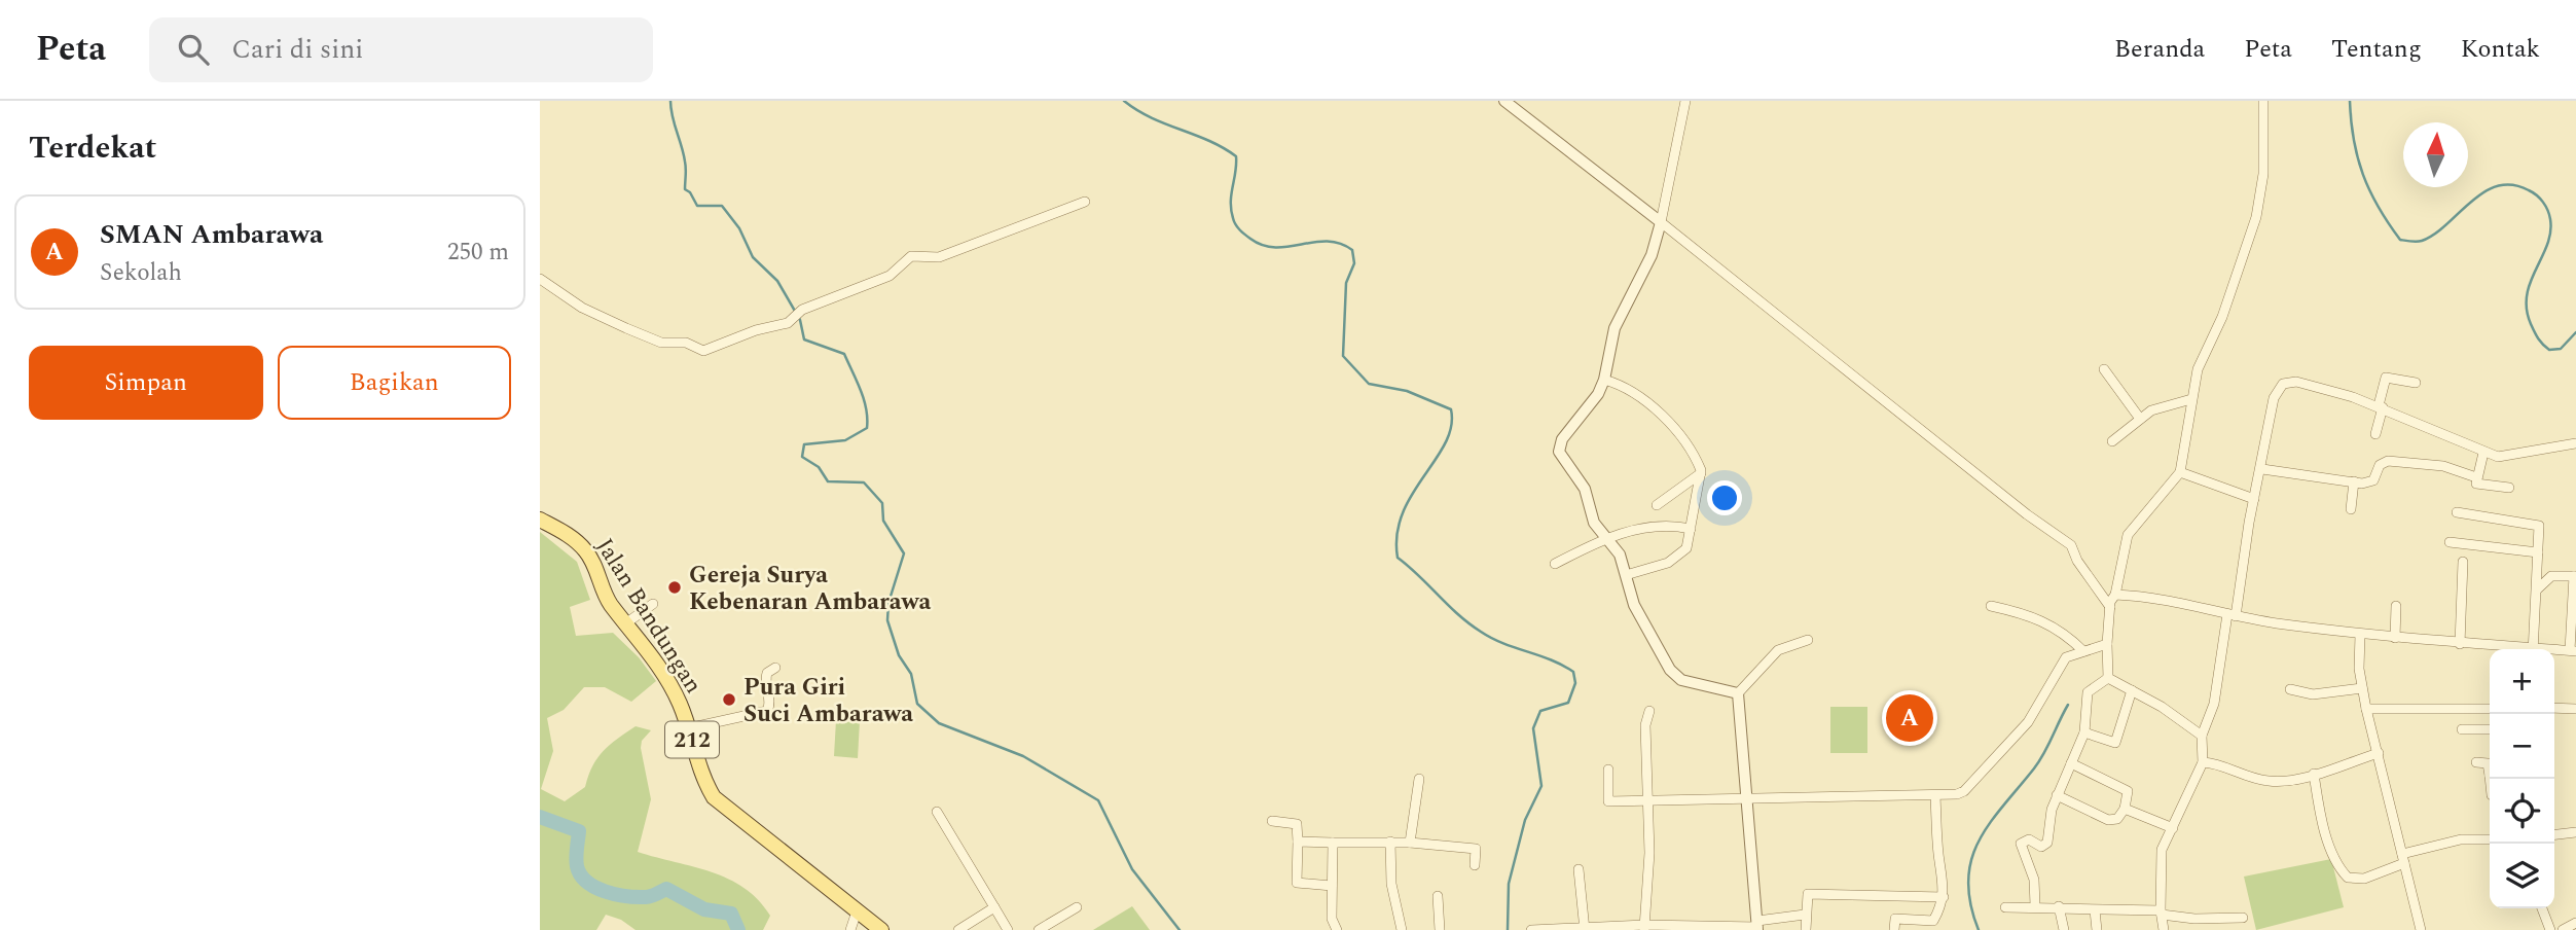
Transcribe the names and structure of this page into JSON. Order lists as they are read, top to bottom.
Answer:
{
  "streets": {
    "main road": ["Jalan Bandungan", "212"]
  },
  "places": ["Gereja Surya Kebenaran Ambarawa", "Pura Giri Suci Ambarawa"],
  "north": "top",
  "page": {
    "header": "Peta",
    "search": "Cari di sini",
    "nav": [
      "Beranda",
      "Peta",
      "Tentang",
      "Kontak"
    ],
    "heading": "Terdekat",
    "list": [
      {
        "mark": "A",
        "name": "SMAN Ambarawa",
        "note": "Sekolah",
        "value": "250 m"
      }
    ],
    "buttons": ["Simpan", "Bagikan"],
    "map_buttons": ["+", "−"],
    "pins": "A"
  }
}
